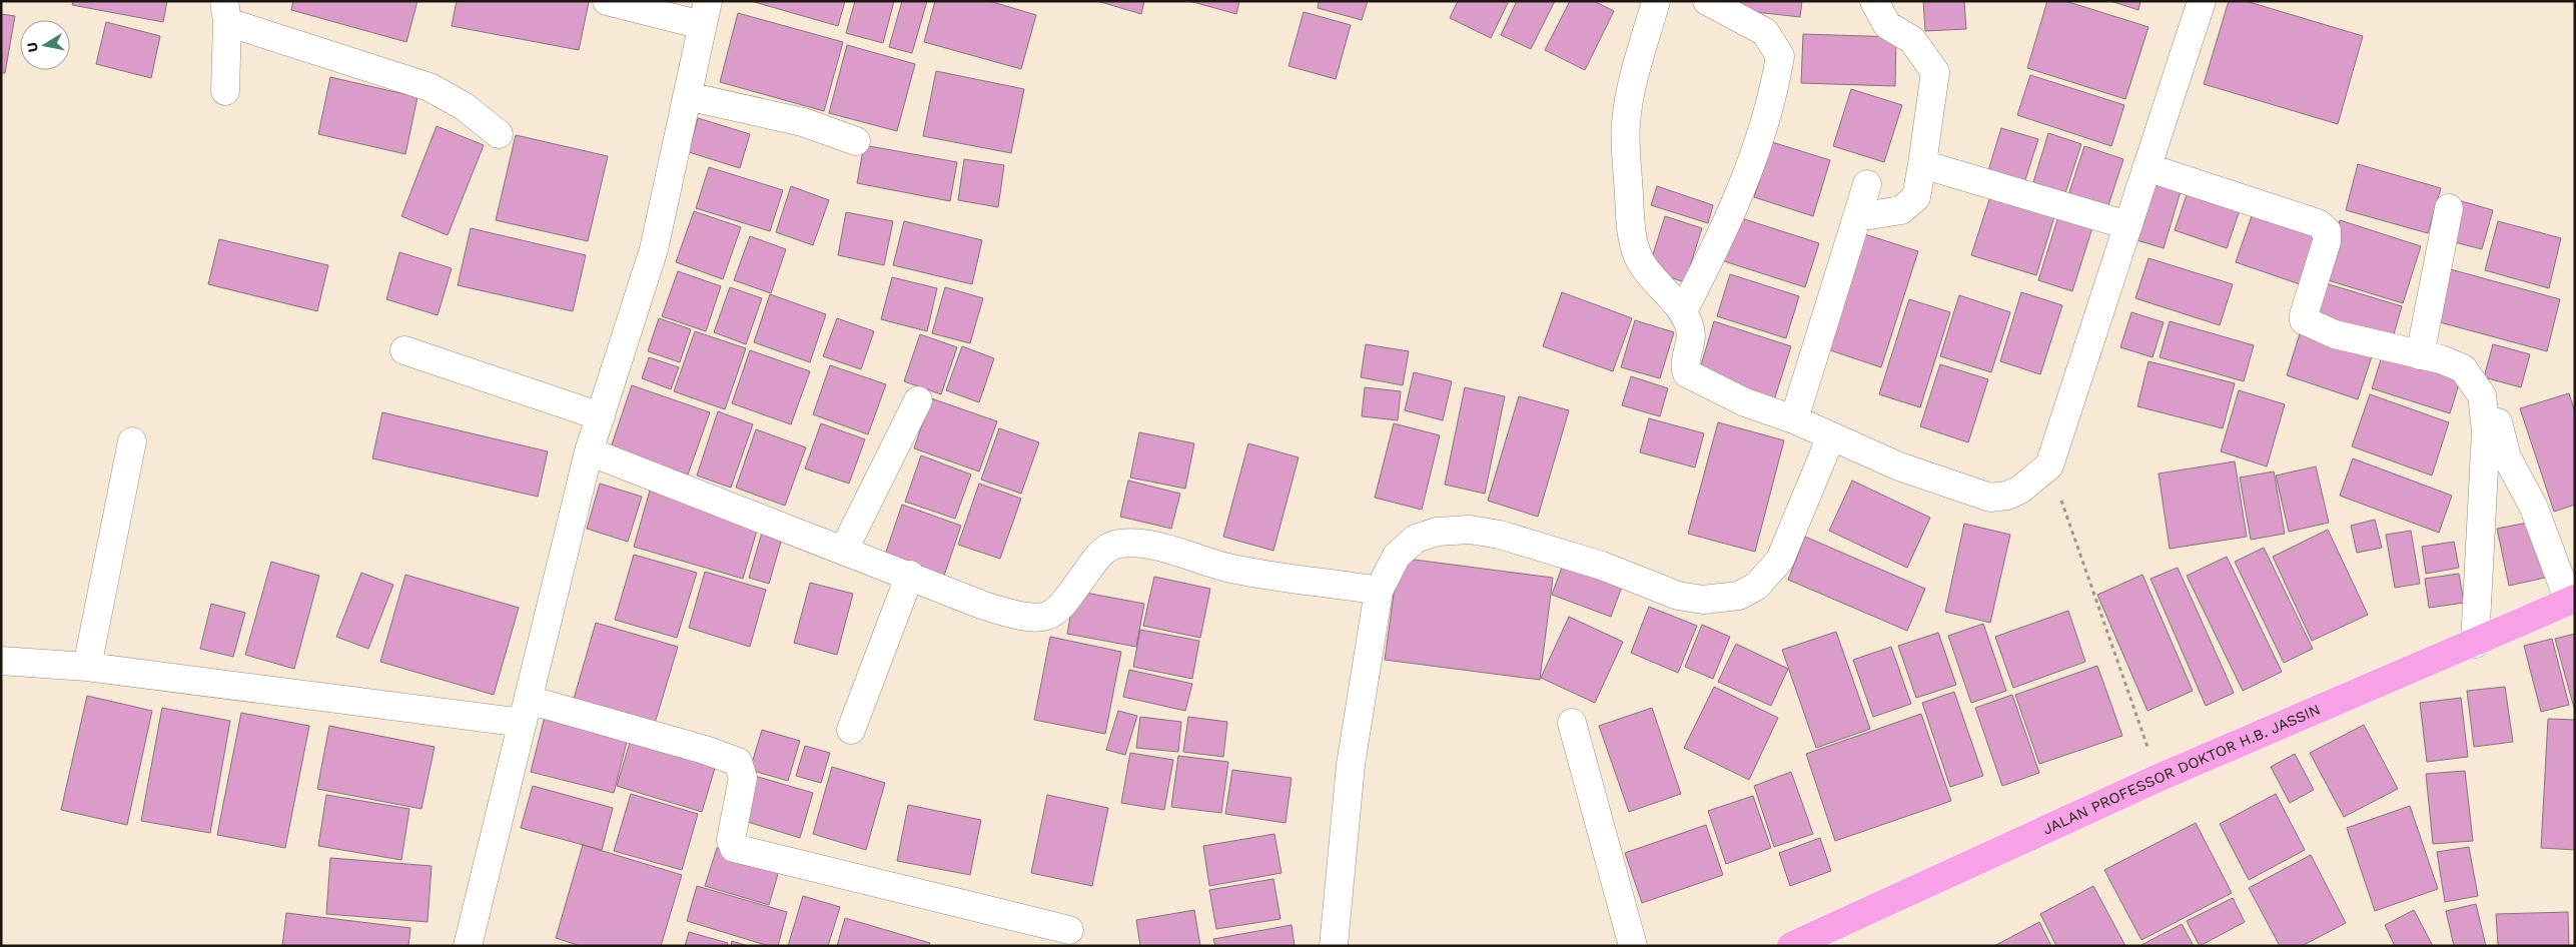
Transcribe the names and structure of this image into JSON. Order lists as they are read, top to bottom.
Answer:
{
  "streets": {
    "highway": ["JALAN PROFESSOR DOKTOR H.B. JASSIN"]
  },
  "north": "left"
}
